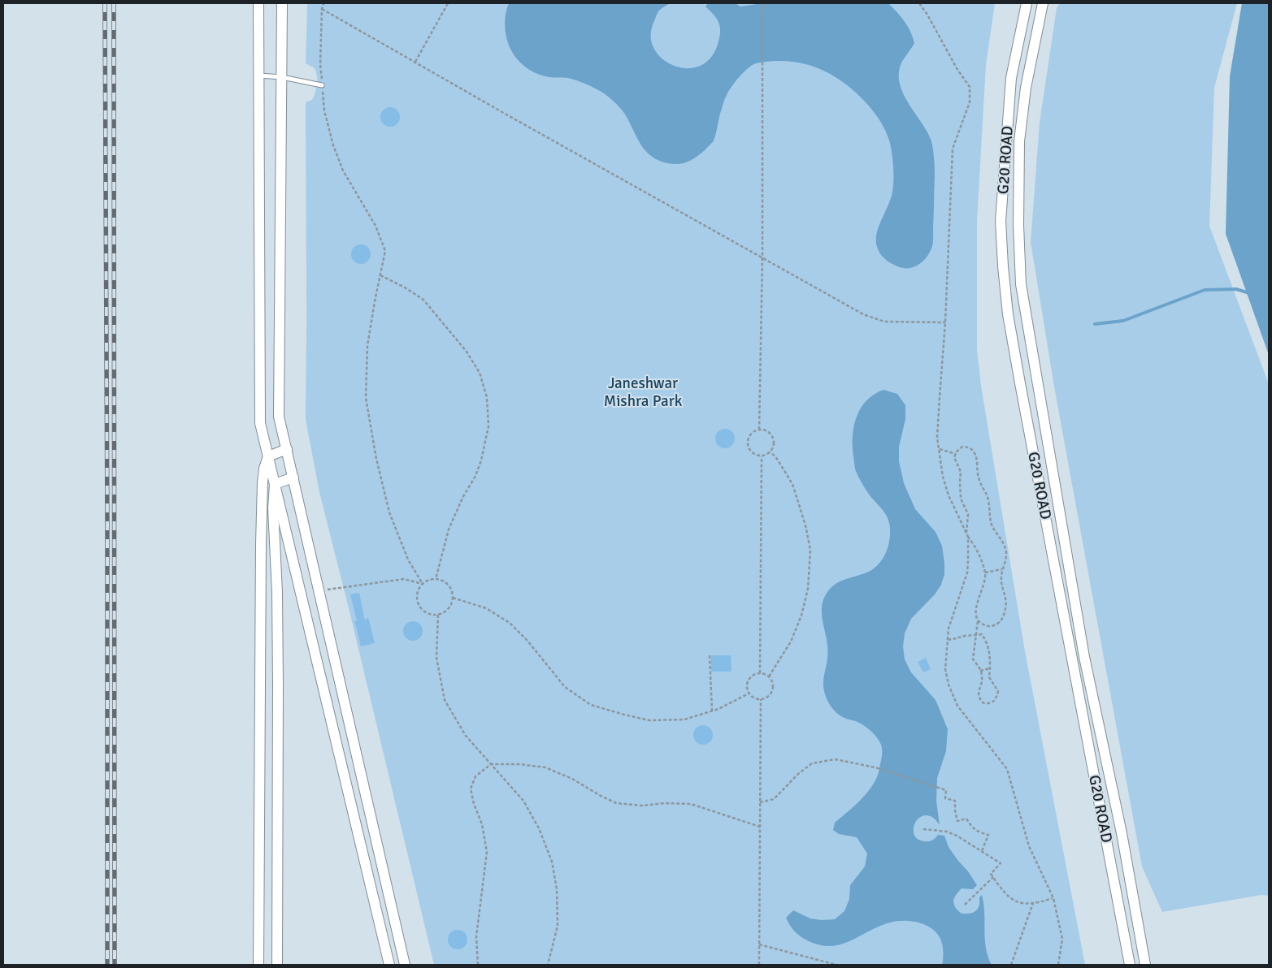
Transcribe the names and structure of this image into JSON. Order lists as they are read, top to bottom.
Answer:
{
  "streets": {
    "street": ["G20 ROAD"]
  },
  "parks": ["Janeshwar Mishra Park"]
}
